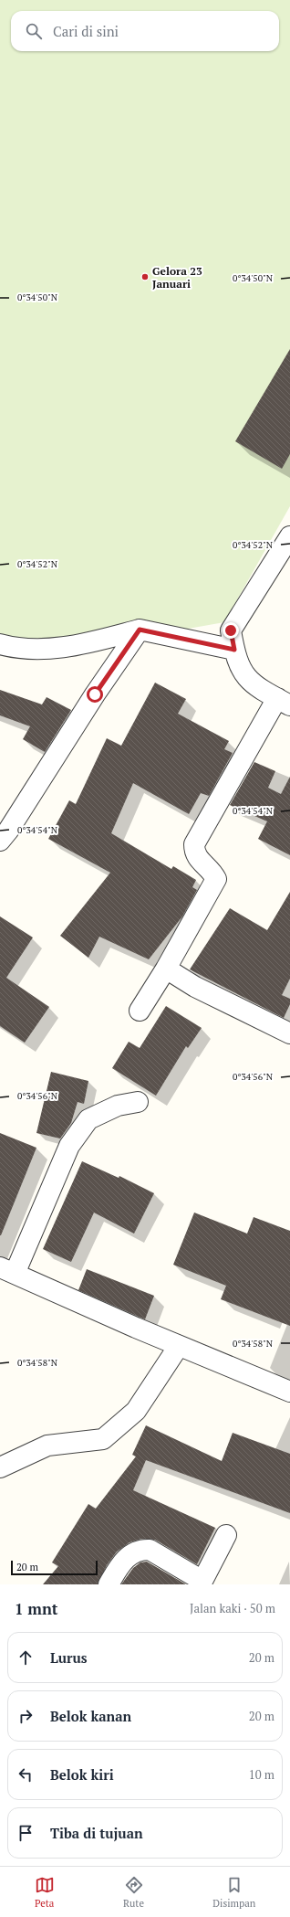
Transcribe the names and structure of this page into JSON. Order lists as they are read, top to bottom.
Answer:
{
  "places": ["Gelora 23 Januari"],
  "scale_bar": "20 m",
  "page": {
    "search": "Cari di sini",
    "scale": "20 m",
    "heading": ["1 mnt", "Jalan kaki · 50 m"],
    "list": [
      ["Lurus", "20 m"],
      ["Belok kanan", "20 m"],
      ["Belok kiri", "10 m"],
      "Tiba di tujuan"
    ],
    "nav": ["Peta", "Rute", "Disimpan"]
  },
  "coordinates": [
    "0°34'50\"N",
    "0°34'52\"N",
    "0°34'54\"N",
    "0°34'56\"N",
    "0°34'58\"N"
  ]
}
